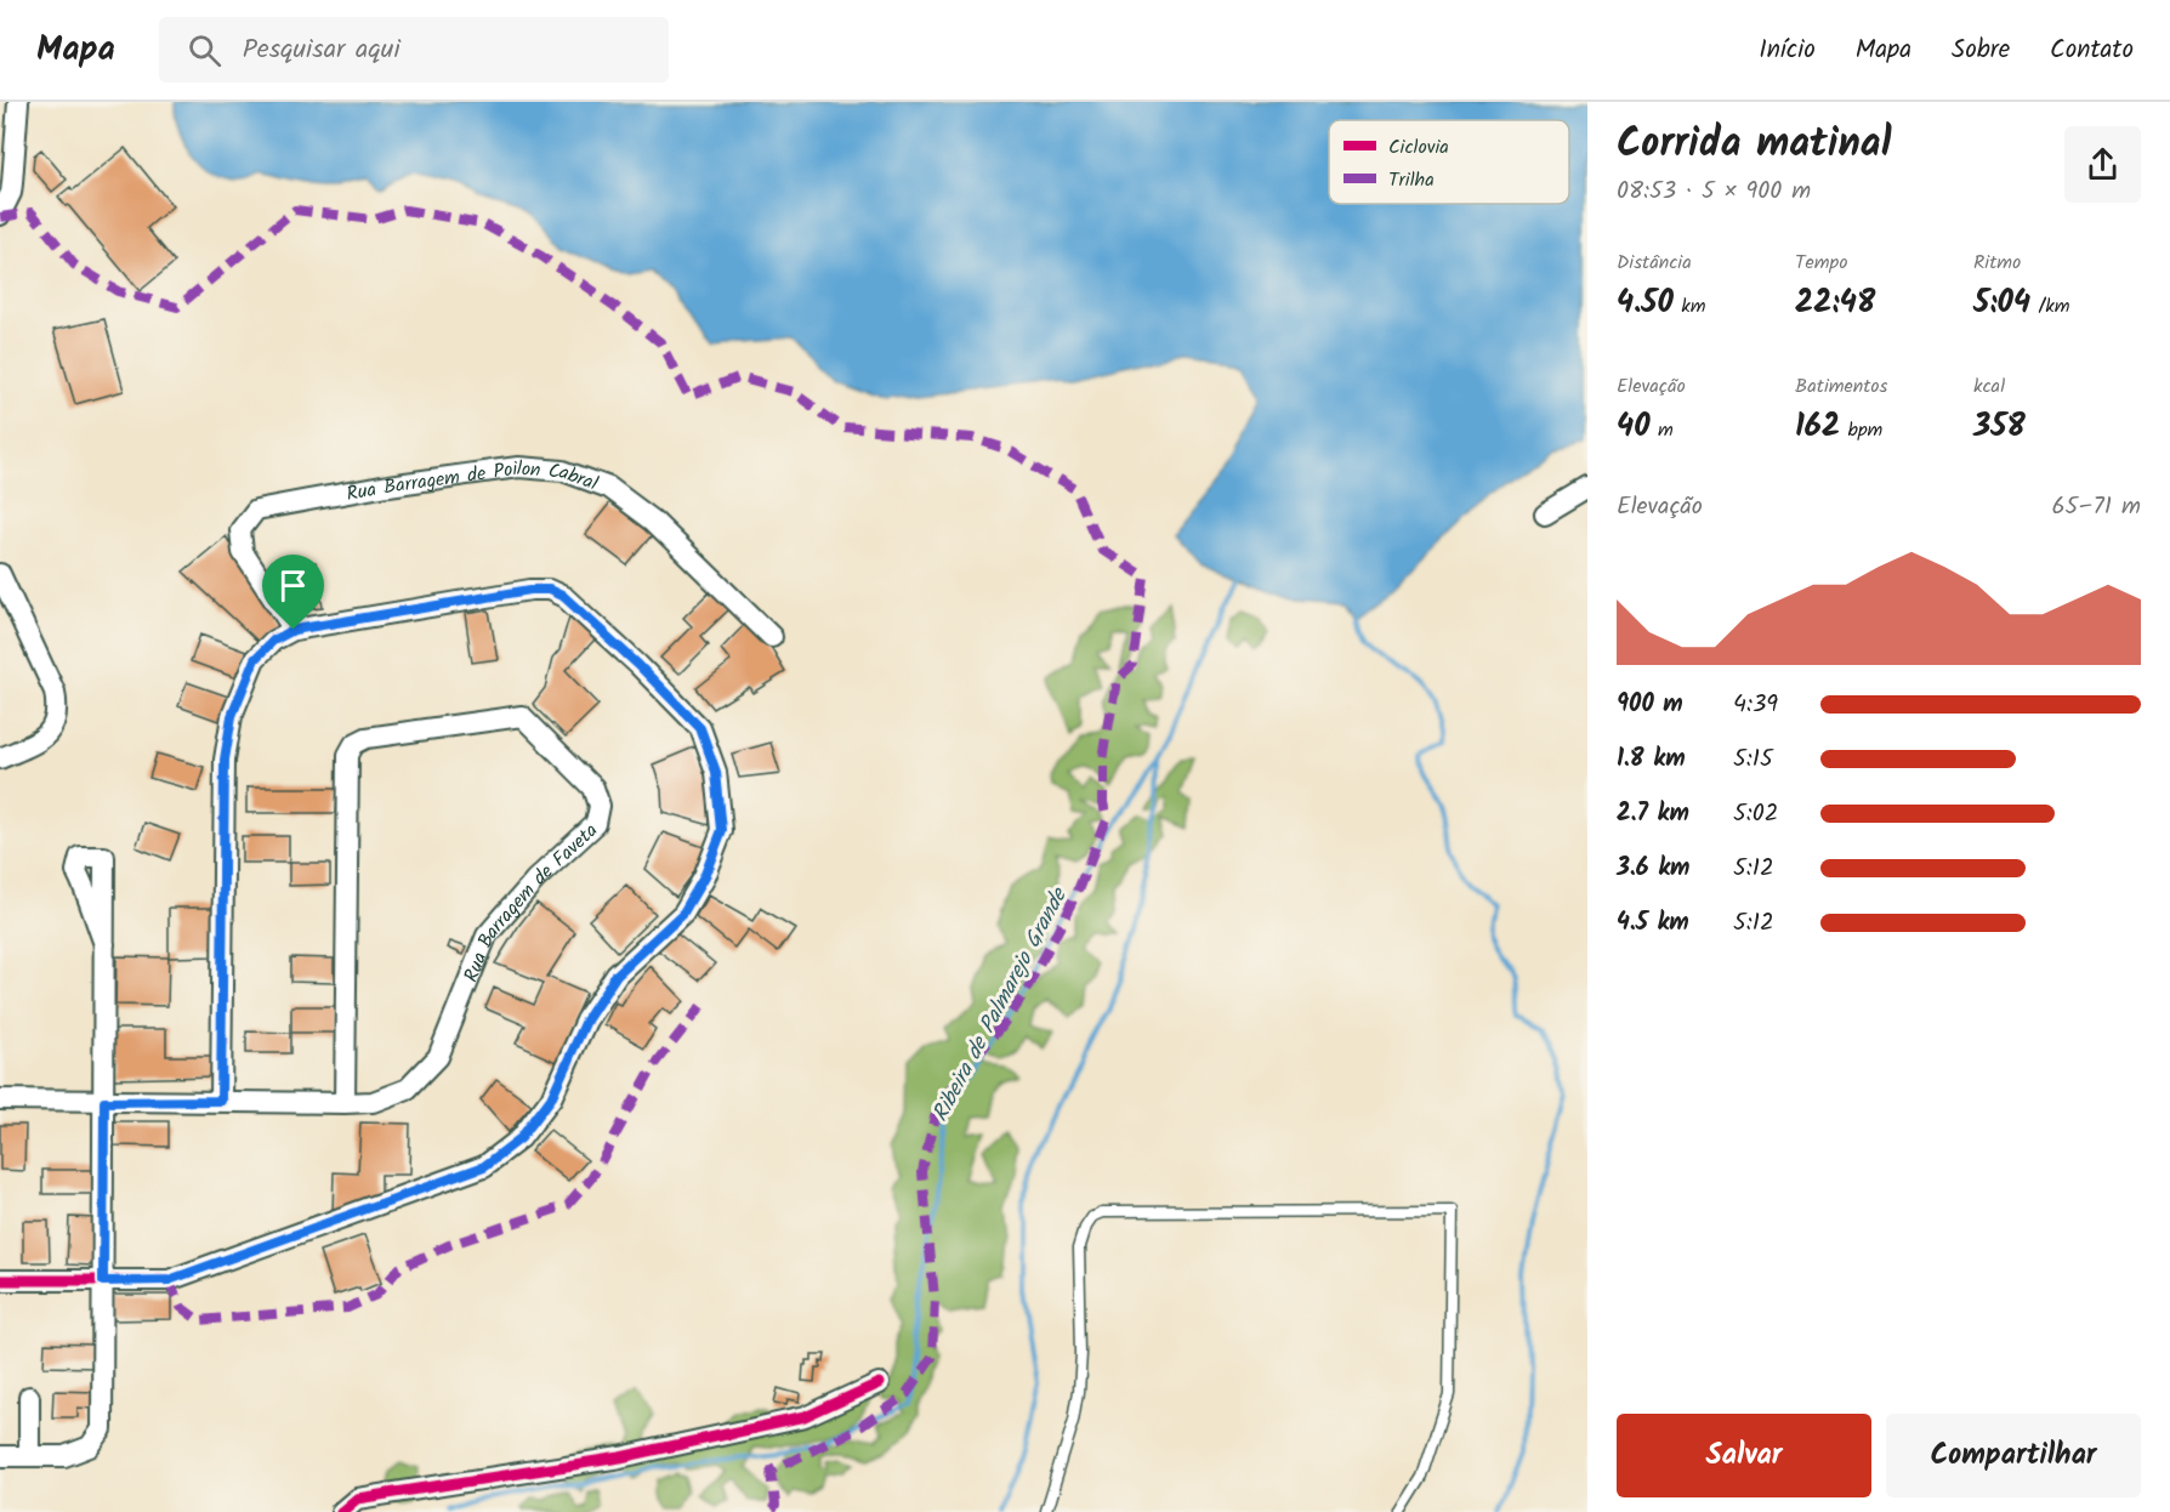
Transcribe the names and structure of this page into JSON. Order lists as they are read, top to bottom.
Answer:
{
  "streets": {
    "street": ["Rua Barragem de Poilon Cabral", "Rua Barragem de Faveta"]
  },
  "water": ["Ribeira de Palmarejo Grande"],
  "legend": ["Ciclovia", "Trilha"],
  "page": {
    "header": "Mapa",
    "search": "Pesquisar aqui",
    "nav": [
      "Início",
      "Mapa",
      "Sobre",
      "Contato"
    ],
    "heading": ["Corrida matinal", "08:53 · 5 × 900 m"],
    "stats": [
      ["Distância", "4.50 km"],
      ["Tempo", "22:48"],
      ["Ritmo", "5:04 /km"],
      ["Elevação", "40 m"],
      ["Batimentos", "162 bpm"],
      ["kcal", "358"]
    ],
    "chart": ["Elevação", "65–71 m"],
    "list": [
      {
        "name": "900 m",
        "note": "4:39"
      },
      {
        "name": "1.8 km",
        "note": "5:15"
      },
      {
        "name": "2.7 km",
        "note": "5:02"
      },
      {
        "name": "3.6 km",
        "note": "5:12"
      },
      {
        "name": "4.5 km",
        "note": "5:12"
      }
    ],
    "buttons": ["Salvar", "Compartilhar"]
  }
}
